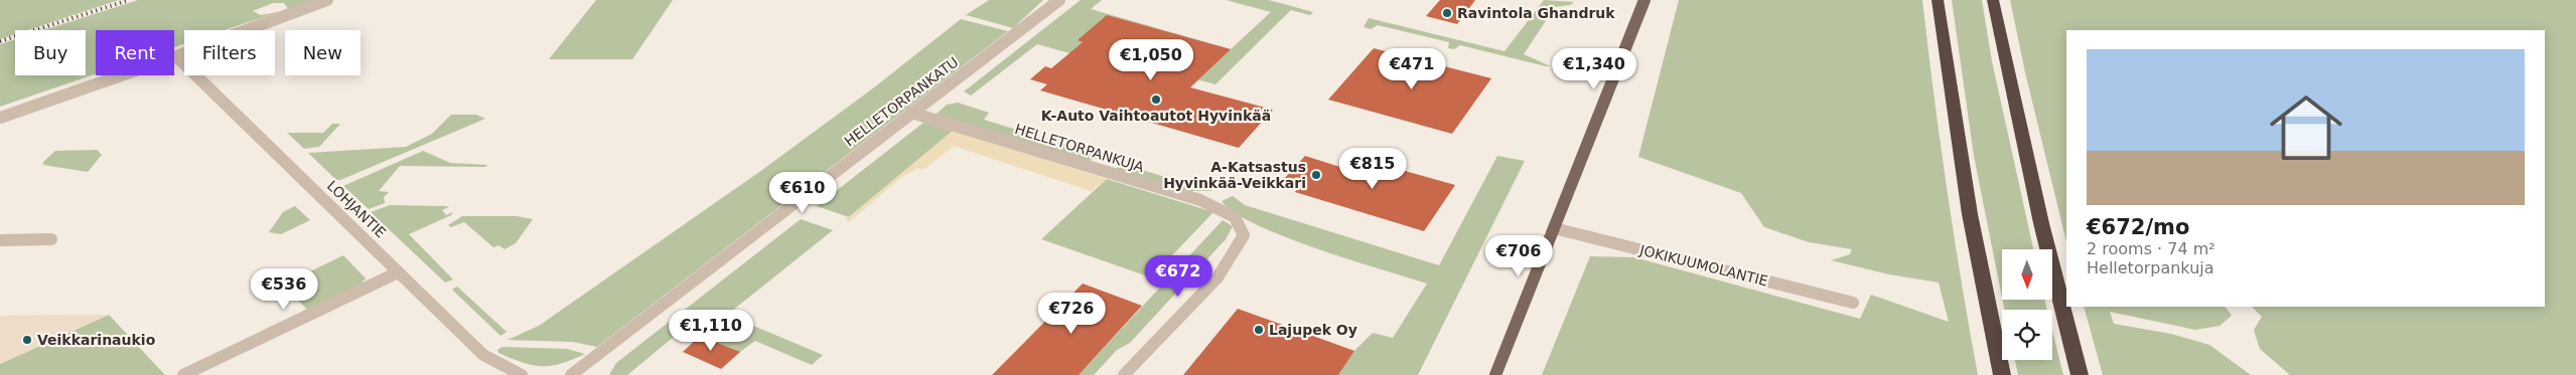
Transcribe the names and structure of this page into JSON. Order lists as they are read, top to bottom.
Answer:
{
  "streets": {
    "street": [
      "HELLETORPANKATU",
      "HELLETORPANKUJA",
      "LOHJANTIE",
      "JOKIKUUMOLANTIE"
    ]
  },
  "crossings": [
    ["HELLETORPANKATU", "HELLETORPANKUJA"]
  ],
  "places": [
    "Ravintola Ghandruk",
    "K-Auto Vaihtoautot Hyvinkää",
    "A-Katsastus Hyvinkää-Veikkari",
    "Lajupek Oy",
    "Veikkarinaukio"
  ],
  "north": "bottom",
  "page": {
    "chip": [
      "Buy",
      "Rent",
      "Filters",
      "New"
    ],
    "list": [
      {
        "name": "€672/mo",
        "note": "2 rooms · 74 m² · Helletorpankuja"
      }
    ],
    "price": [
      "€1,050",
      "€471",
      "€1,340",
      "€815",
      "€610",
      "€706",
      "€672",
      "€536",
      "€726",
      "€1,110"
    ]
  }
}
